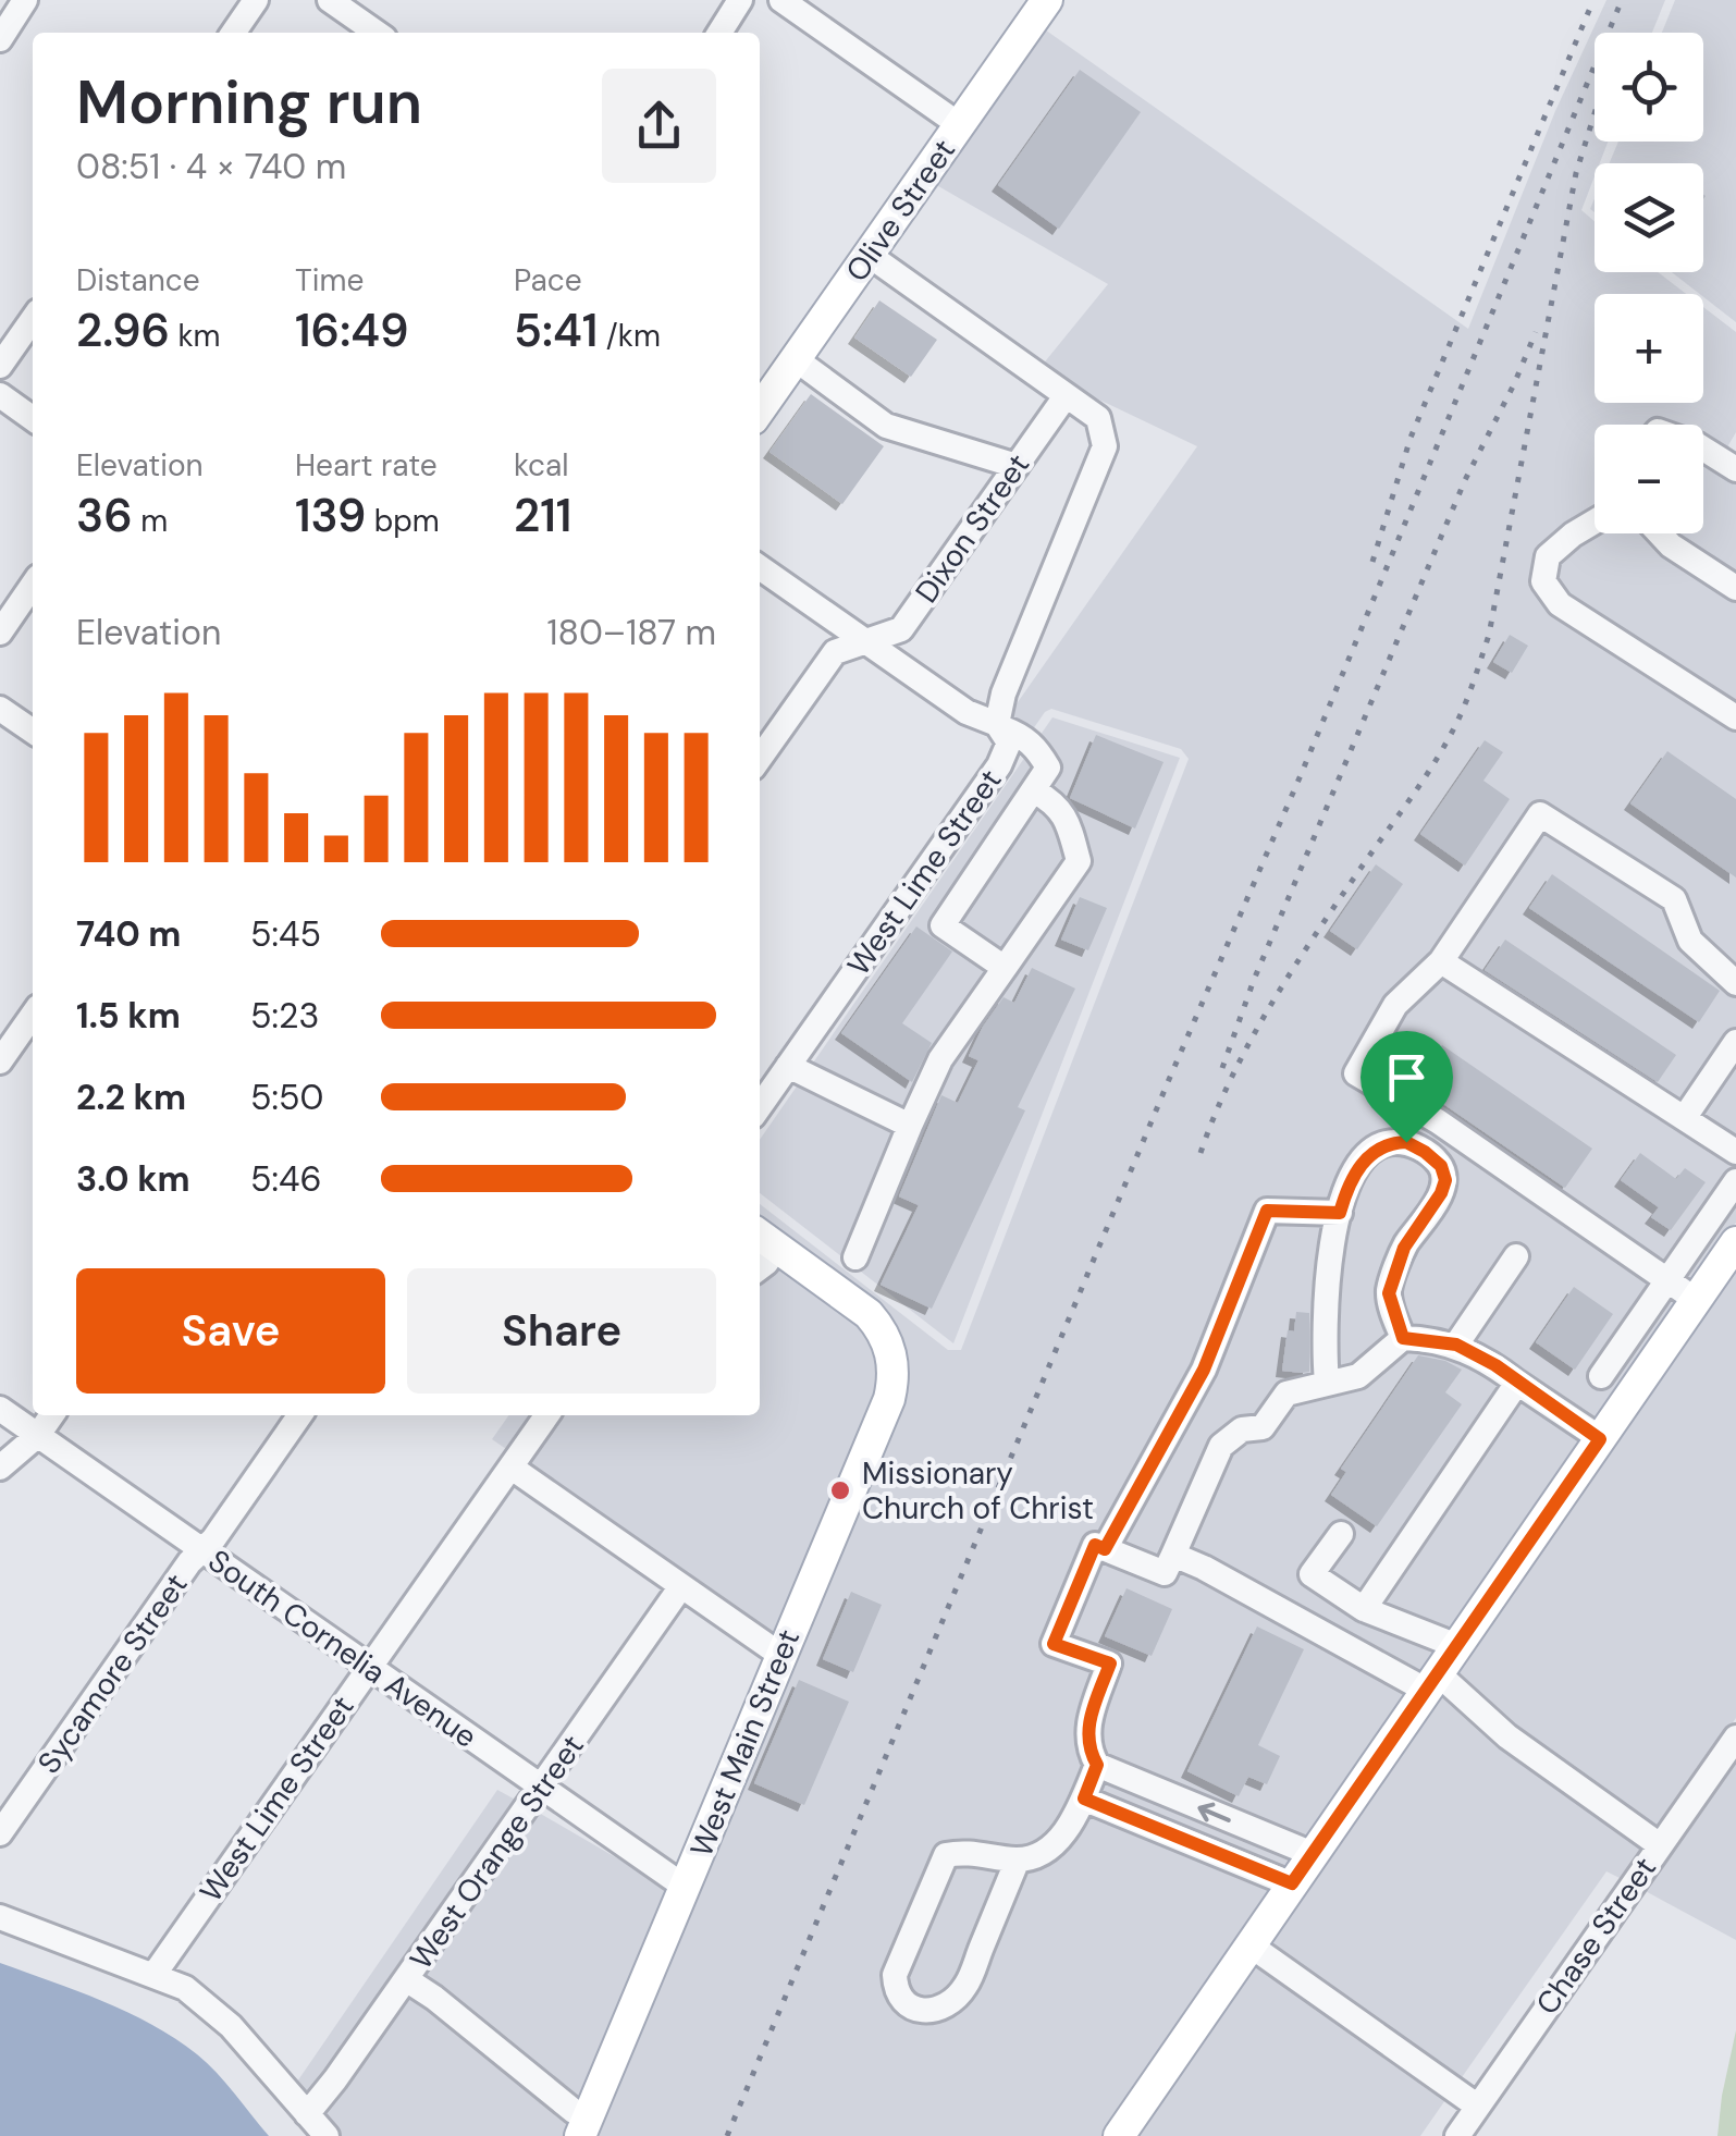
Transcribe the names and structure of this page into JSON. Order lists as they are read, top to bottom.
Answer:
{
  "streets": {
    "main road": ["Olive Street", "West Main Street"],
    "street": [
      "Dixon Street",
      "West Lime Street",
      "South Cornelia Avenue",
      "Sycamore Street",
      "West Orange Street",
      "Chase Street"
    ]
  },
  "crossings": [
    ["Dixon Street", "West Lime Street"],
    ["West Lime Street", "South Cornelia Avenue"],
    ["South Cornelia Avenue", "Sycamore Street"],
    ["South Cornelia Avenue", "West Main Street"],
    ["South Cornelia Avenue", "West Orange Street"]
  ],
  "places": ["Missionary Church of Christ"],
  "page": {
    "map_buttons": ["+", "−"],
    "heading": ["Morning run", "08:51 · 4 × 740 m"],
    "stats": [
      ["Distance", "2.96 km"],
      ["Time", "16:49"],
      ["Pace", "5:41 /km"],
      ["Elevation", "36 m"],
      ["Heart rate", "139 bpm"],
      ["kcal", "211"]
    ],
    "chart": ["Elevation", "180–187 m"],
    "list": [
      {
        "name": "740 m",
        "note": "5:45"
      },
      {
        "name": "1.5 km",
        "note": "5:23"
      },
      {
        "name": "2.2 km",
        "note": "5:50"
      },
      {
        "name": "3.0 km",
        "note": "5:46"
      }
    ],
    "buttons": ["Save", "Share"]
  }
}
